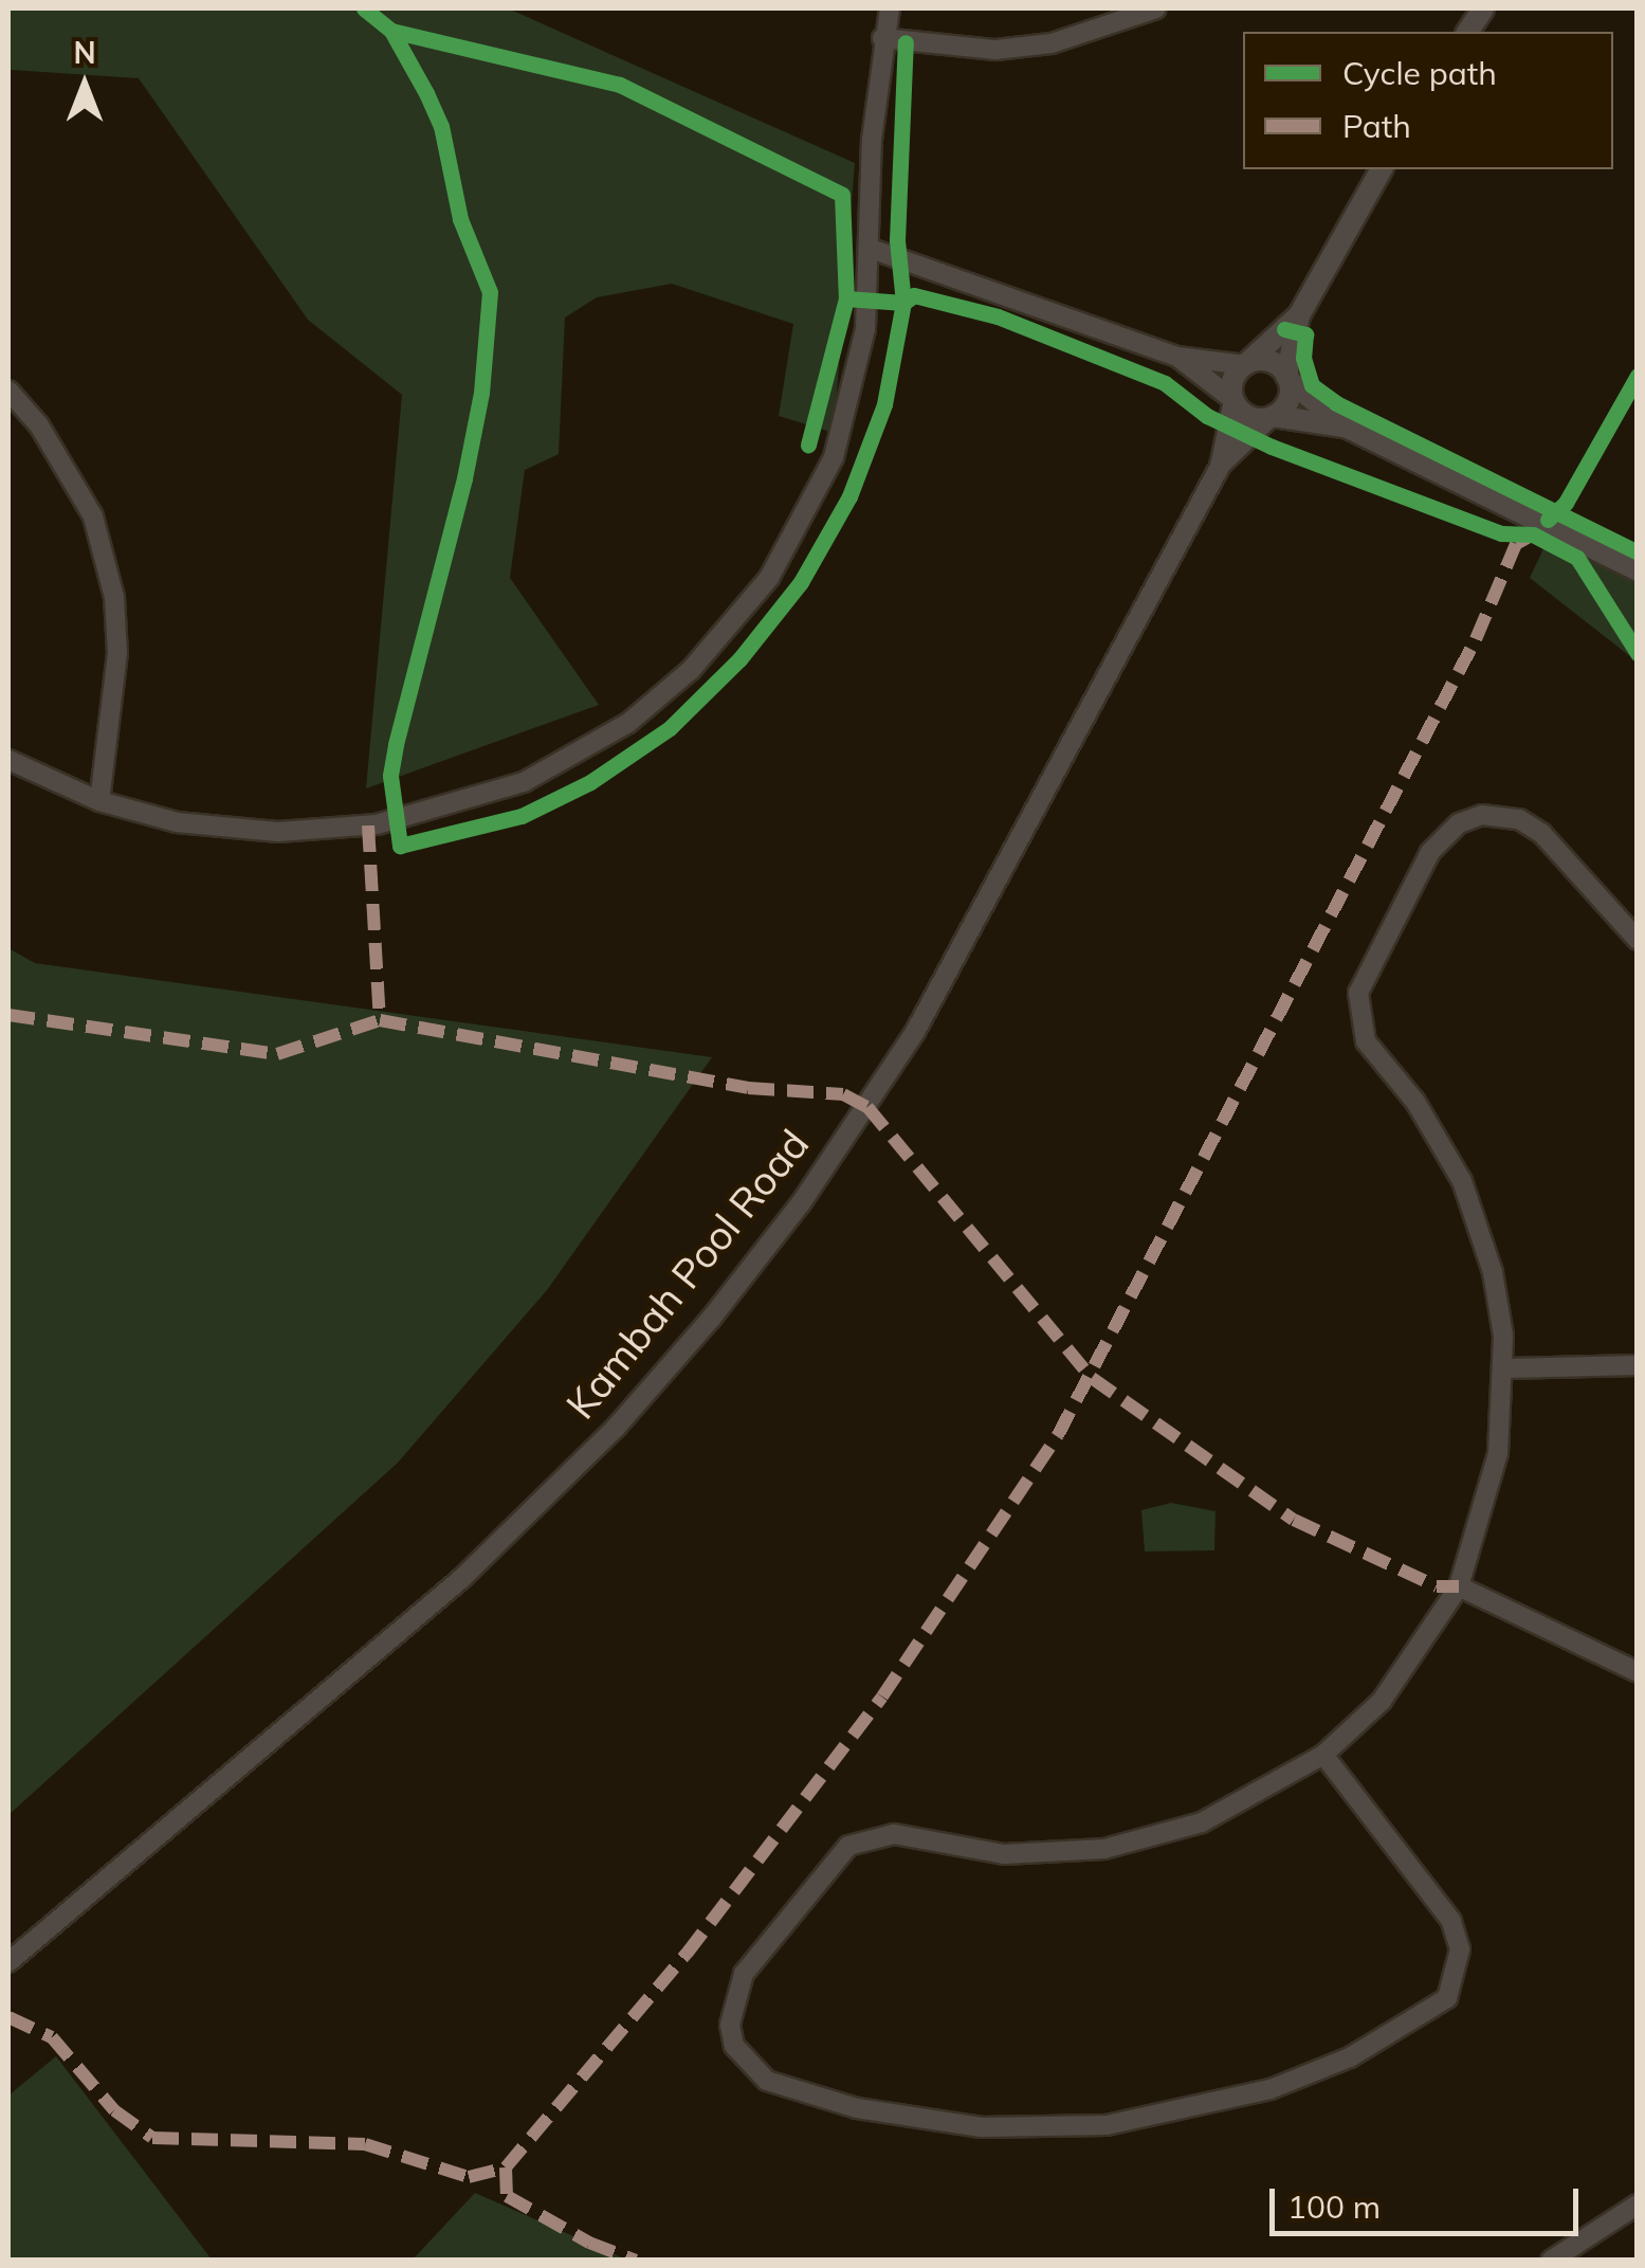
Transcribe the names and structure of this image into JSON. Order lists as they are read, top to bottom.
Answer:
{
  "streets": {
    "street": ["Kambah Pool Road"]
  },
  "legend": ["Cycle path", "Path"],
  "scale_bar": "100 m",
  "north": "top"
}
